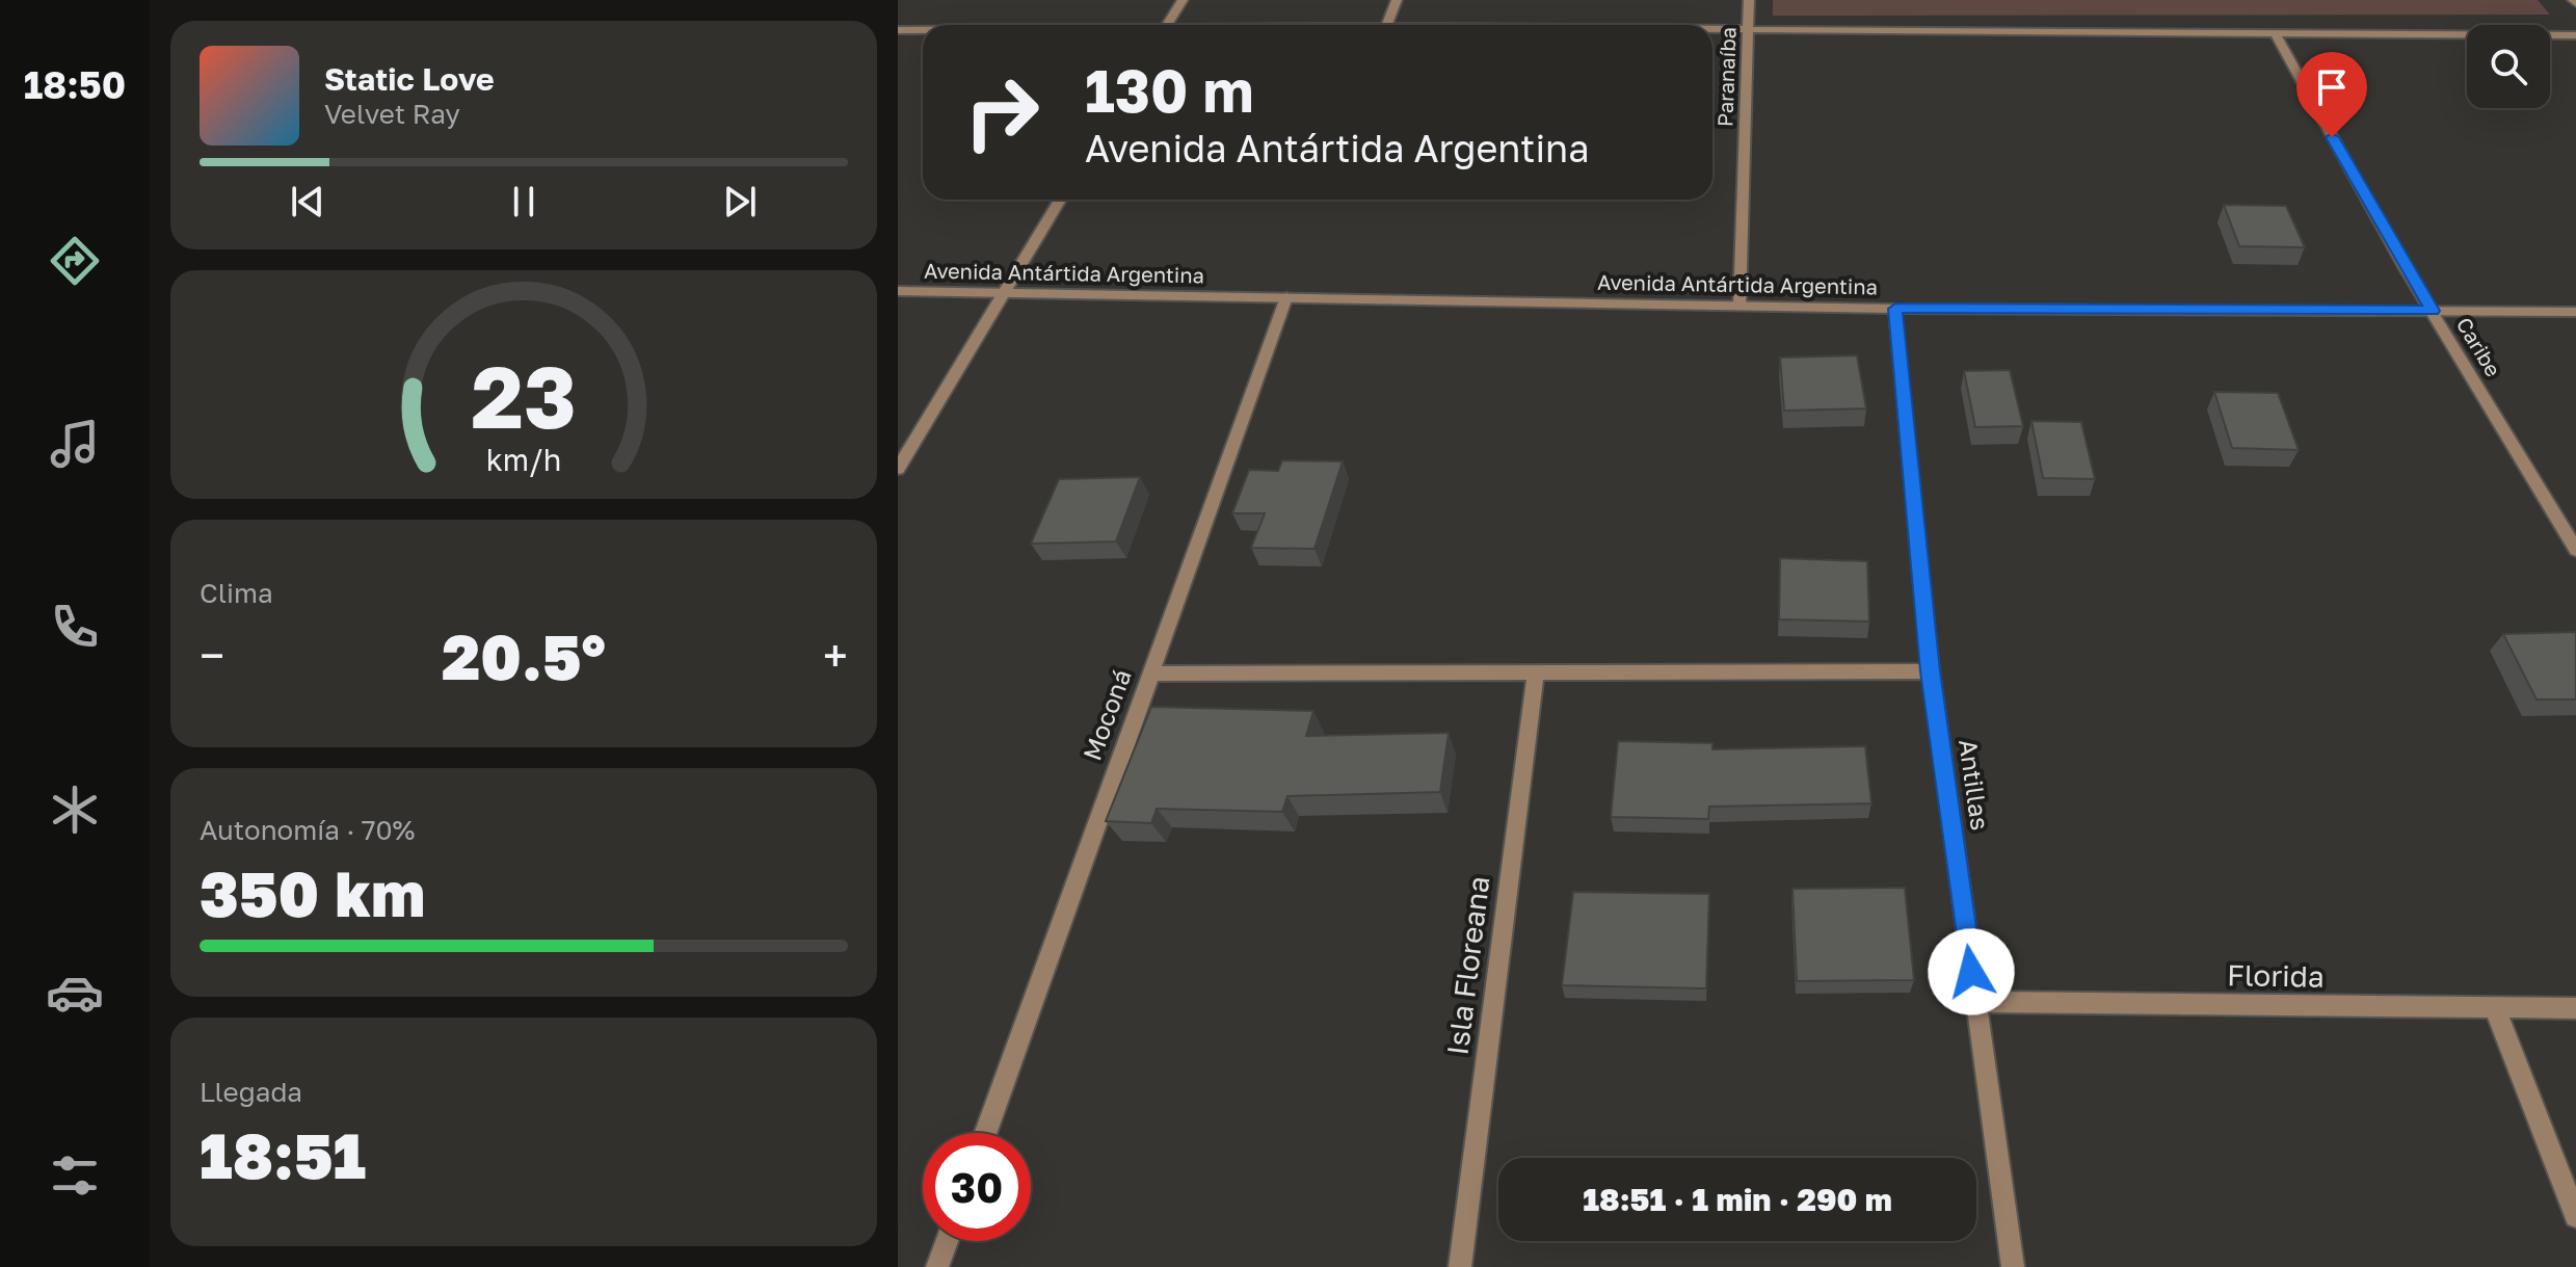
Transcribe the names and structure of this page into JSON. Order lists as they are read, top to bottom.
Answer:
{
  "streets": {
    "street": [
      "Paranaíba",
      "Avenida Antártida Argentina",
      "Caribe",
      "Moconá",
      "Antillas",
      "Isla Floreana",
      "Florida"
    ]
  },
  "crossings": [
    ["Paranaíba", "Avenida Antártida Argentina"],
    ["Avenida Antártida Argentina", "Caribe"],
    ["Avenida Antártida Argentina", "Moconá"],
    ["Avenida Antártida Argentina", "Antillas"],
    ["Antillas", "Florida"]
  ],
  "page": {
    "tabs": "18:50",
    "turn": ["130 m", "Avenida Antártida Argentina"],
    "song": ["Static Love", "Velvet Ray"],
    "tile": [
      "Clima",
      ["Autonomía · 70%", "350 km"],
      ["Llegada", "18:51"]
    ],
    "heat": ["−", "20.5°", "+"],
    "limit": "30",
    "trip": "18:51 · 1 min · 290 m",
    "gauge": ["23", "km/h"]
  }
}
